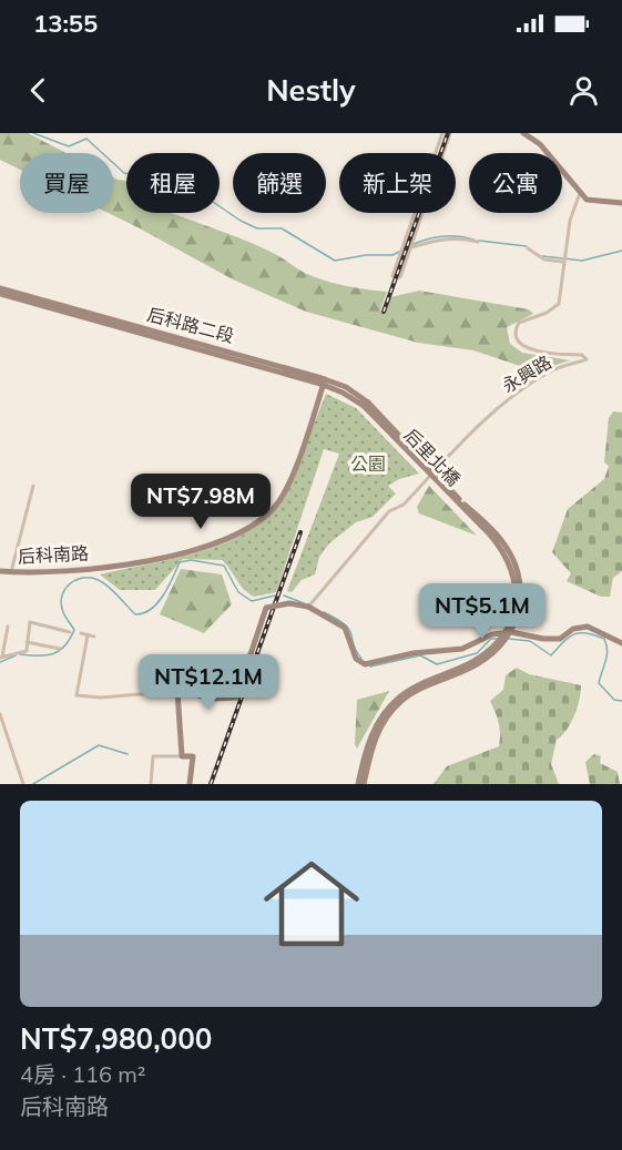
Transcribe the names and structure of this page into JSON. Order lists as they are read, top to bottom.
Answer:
{
  "streets": {
    "street": [
      "后科路二段",
      "永興路",
      "后里北橋",
      "后科南路"
    ]
  },
  "crossings": [
    ["后科路二段", "后里北橋"],
    ["后科路二段", "后科南路"]
  ],
  "parks": ["公園"],
  "page": {
    "status": "13:55",
    "header": "Nestly",
    "chip": [
      "買屋",
      "租屋",
      "篩選",
      "新上架",
      "公寓"
    ],
    "price": ["NT$7.98M", "NT$5.1M", "NT$12.1M"],
    "list": [
      {
        "name": "NT$7,980,000",
        "note": "4房 · 116 m² · 后科南路"
      }
    ]
  }
}
